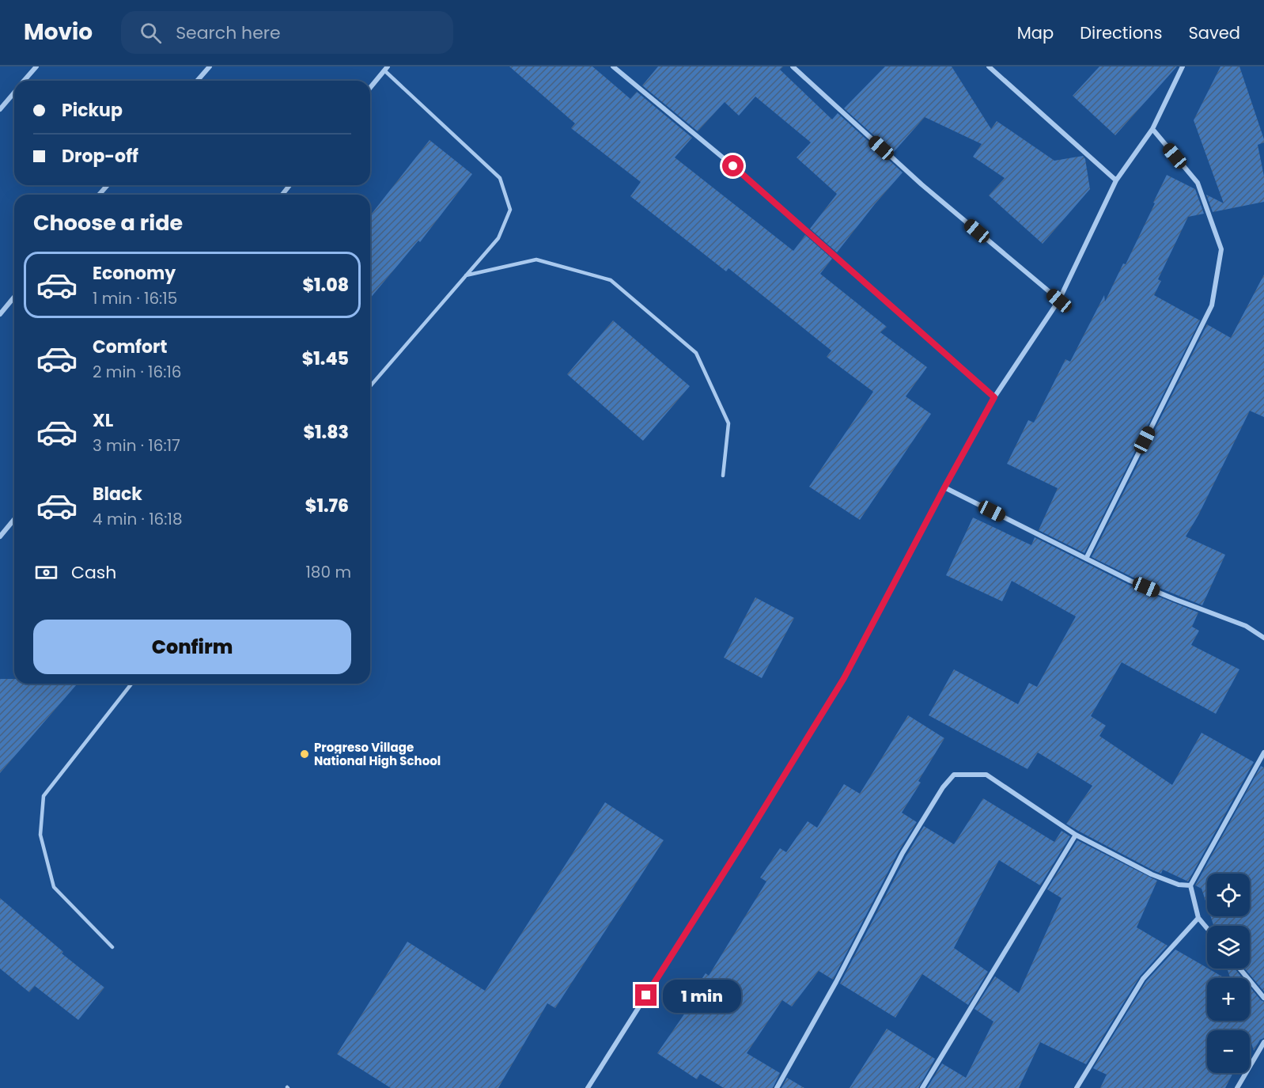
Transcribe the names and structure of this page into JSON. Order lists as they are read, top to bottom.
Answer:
{
  "places": ["Progreso Village National High School"],
  "page": {
    "header": "Movio",
    "search": "Search here",
    "nav": ["Map", "Directions", "Saved"],
    "banner": ["Pickup", "Drop-off"],
    "heading": "Choose a ride",
    "list": [
      {
        "name": "Economy",
        "note": "1 min · 16:15",
        "value": "$1.08"
      },
      {
        "name": "Comfort",
        "note": "2 min · 16:16",
        "value": "$1.45"
      },
      {
        "name": "XL",
        "note": "3 min · 16:17",
        "value": "$1.83"
      },
      {
        "name": "Black",
        "note": "4 min · 16:18",
        "value": "$1.76"
      }
    ],
    "pay": ["Cash", "180 m"],
    "buttons": "Confirm",
    "map_buttons": ["+", "−"],
    "bubble": "1 min"
  }
}
